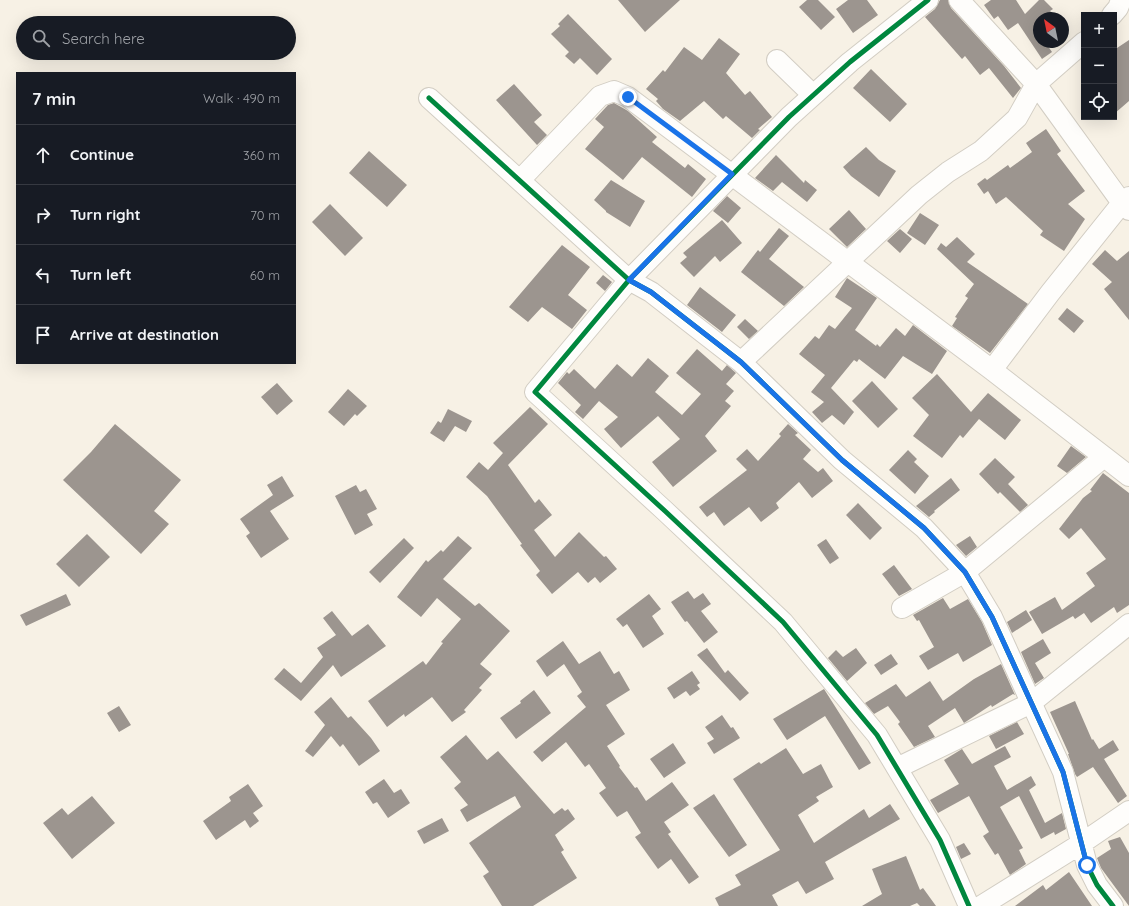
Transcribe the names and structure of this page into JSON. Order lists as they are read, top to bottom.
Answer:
{
  "north": "top left",
  "page": {
    "map_buttons": ["+", "−"],
    "search": "Search here",
    "heading": ["7 min", "Walk · 490 m"],
    "list": [
      ["Continue", "360 m"],
      ["Turn right", "70 m"],
      ["Turn left", "60 m"],
      "Arrive at destination"
    ]
  }
}
